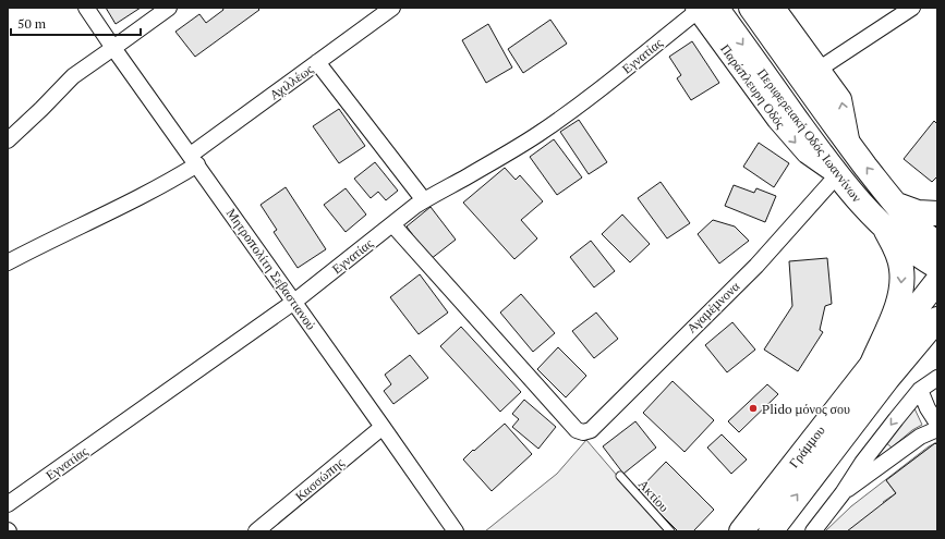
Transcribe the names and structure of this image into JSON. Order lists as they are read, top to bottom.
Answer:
{
  "streets": {
    "main road": ["Περιφερειακή Οδός Ιωαννίνων", "Γράμμου"],
    "street": [
      "Εγνατίας",
      "Αχιλλέως",
      "Μητροπολίτη Σεβαστιανού",
      "Αγαμέμνονα",
      "Κασσώπης"
    ],
    "lane": ["Ακτίου"]
  },
  "crossings": [
    ["Εγνατίας", "Περιφερειακή Οδός Ιωαννίνων"],
    ["Εγνατίας", "Μητροπολίτη Σεβαστιανού"],
    ["Εγνατίας", "Αγαμέμνονα"],
    ["Αχιλλέως", "Μητροπολίτη Σεβαστιανού"],
    ["Περιφερειακή Οδός Ιωαννίνων", "Αγαμέμνονα"],
    ["Μητροπολίτη Σεβαστιανού", "Κασσώπης"]
  ],
  "places": ["Plido μόνος σου"],
  "scale_bar": "50 m"
}
